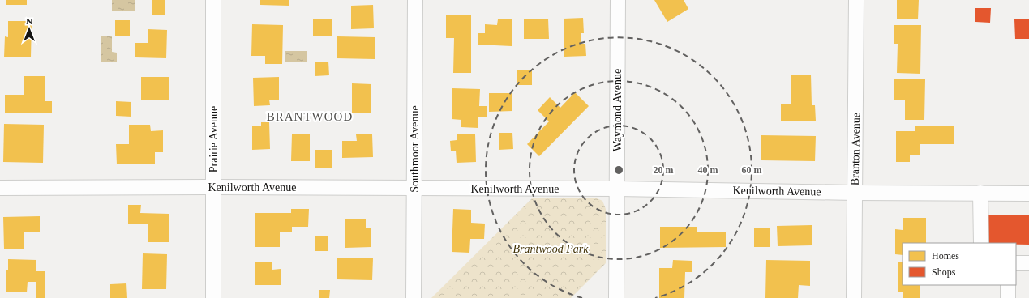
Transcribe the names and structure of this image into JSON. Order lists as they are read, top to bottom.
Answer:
{
  "streets": {
    "street": [
      "Waymond Avenue",
      "Prairie Avenue",
      "Southmoor Avenue",
      "Branton Avenue",
      "Kenilworth Avenue"
    ]
  },
  "crossings": [
    ["Waymond Avenue", "Kenilworth Avenue"],
    ["Prairie Avenue", "Kenilworth Avenue"],
    ["Southmoor Avenue", "Kenilworth Avenue"],
    ["Branton Avenue", "Kenilworth Avenue"]
  ],
  "districts": ["BRANTWOOD"],
  "parks": ["Brantwood Park"],
  "legend": ["Homes", "Shops"],
  "north": "top",
  "rings": ["20 m", "40 m", "60 m"]
}
